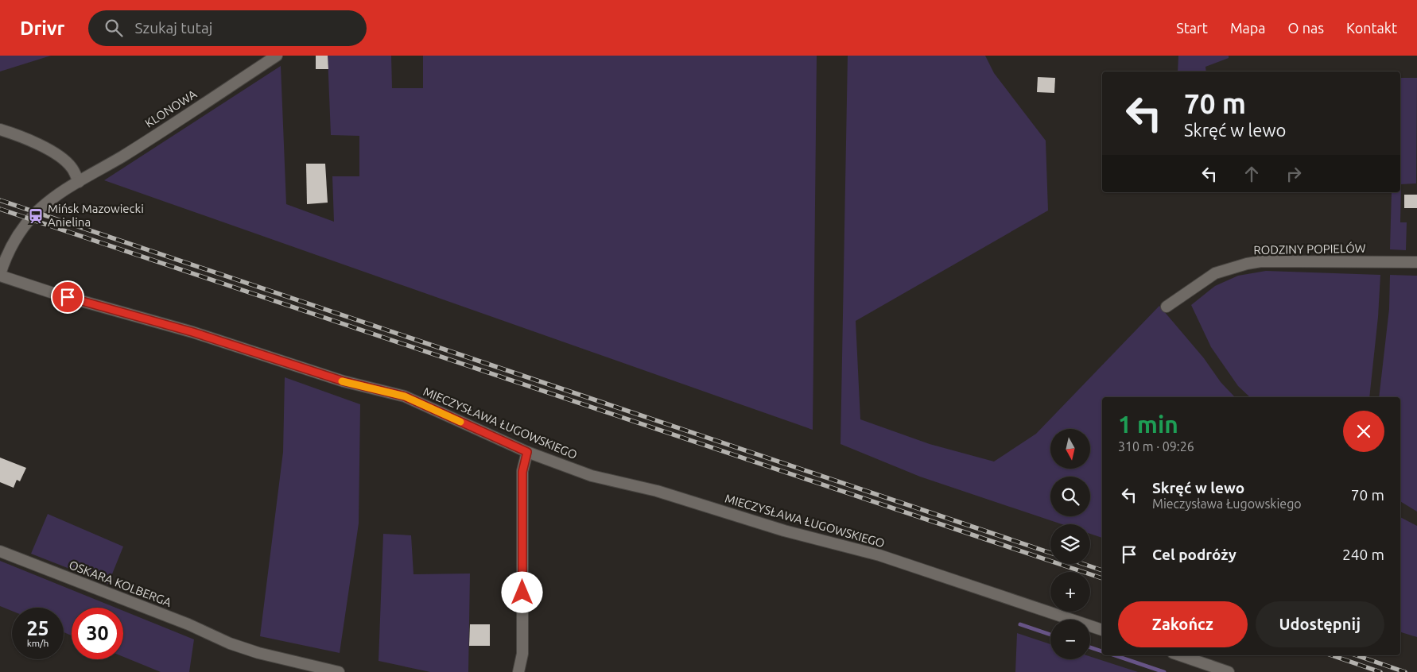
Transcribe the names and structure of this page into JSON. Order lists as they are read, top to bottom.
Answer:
{
  "streets": {
    "street": [
      "KLONOWA",
      "RODZINY POPIELÓW",
      "MIECZYSŁAWA ŁUGOWSKIEGO",
      "OSKARA KOLBERGA"
    ]
  },
  "crossings": [
    ["KLONOWA", "MIECZYSŁAWA ŁUGOWSKIEGO"]
  ],
  "places": {
    "station": ["Mińsk Mazowiecki Anielina"]
  },
  "north": "bottom",
  "page": {
    "header": "Drivr",
    "search": "Szukaj tutaj",
    "nav": [
      "Start",
      "Mapa",
      "O nas",
      "Kontakt"
    ],
    "turn": ["70 m", "Skręć w lewo"],
    "heading": ["1 min", "310 m · 09:26"],
    "map_buttons": ["+", "−"],
    "list": [
      {
        "name": "Skręć w lewo",
        "note": "Mieczysława Ługowskiego",
        "value": "70 m"
      },
      {
        "name": "Cel podróży",
        "value": "240 m"
      }
    ],
    "buttons": ["Zakończ", "Udostępnij"],
    "speed": "25 km/h",
    "limit": "30"
  }
}
